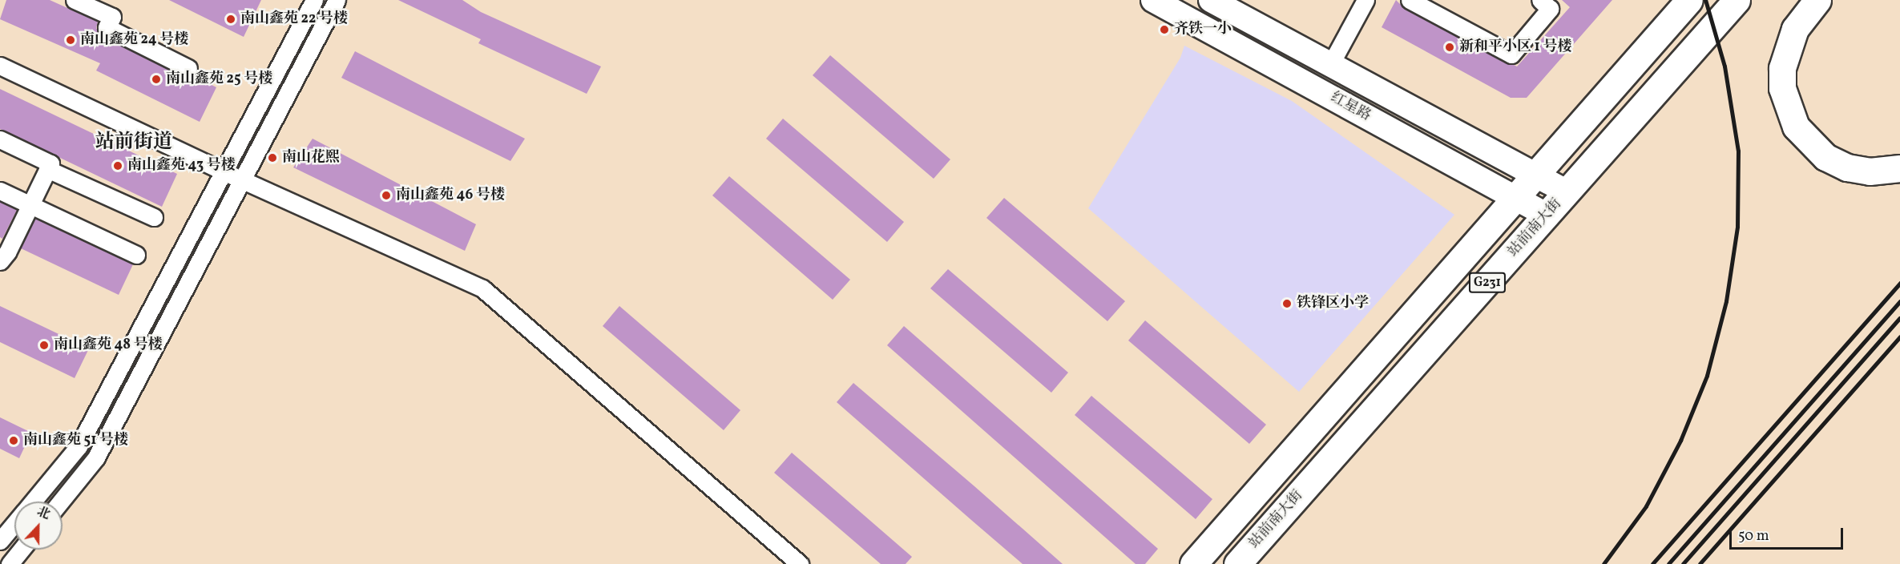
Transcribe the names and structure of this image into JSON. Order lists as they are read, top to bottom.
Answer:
{
  "streets": {
    "main road": ["站前南大街", "G231"],
    "street": ["红星路"]
  },
  "crossings": [
    ["红星路", "站前南大街"],
    ["红星路", "G231"]
  ],
  "districts": ["站前街道"],
  "places": [
    "南山鑫苑 22 号楼",
    "齐铁一小",
    "南山鑫苑 24 号楼",
    "新和平小区 1 号楼",
    "南山鑫苑 25 号楼",
    "南山花熙",
    "南山鑫苑 43 号楼",
    "南山鑫苑 46 号楼",
    "铁锋区小学",
    "南山鑫苑 48 号楼",
    "南山鑫苑 51 号楼"
  ],
  "scale_bar": "50 m",
  "north": "top"
}
